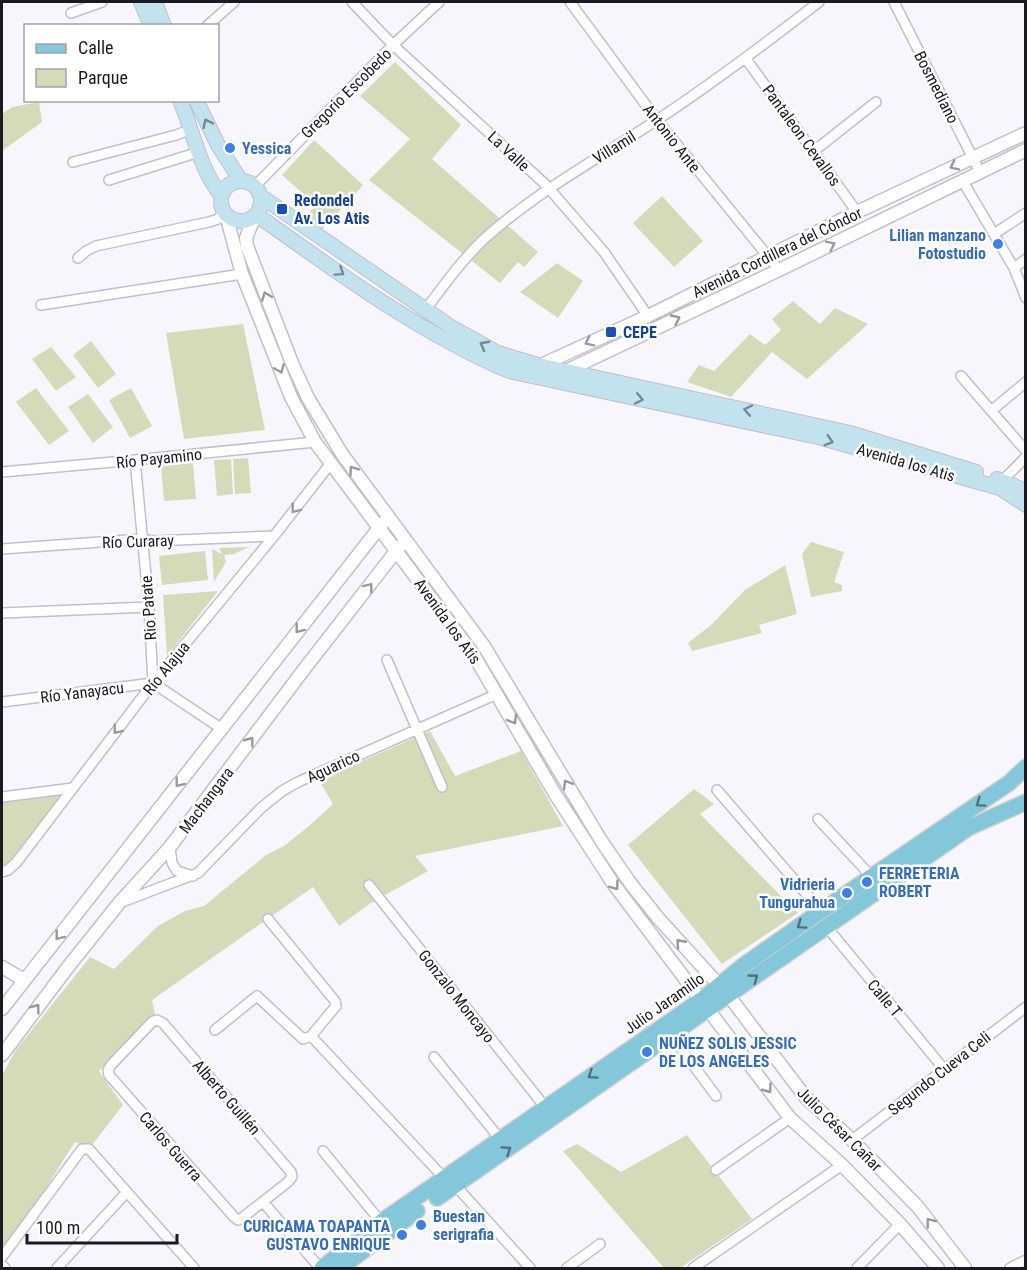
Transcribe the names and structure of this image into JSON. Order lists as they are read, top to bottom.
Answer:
{
  "streets": {
    "main road": ["Avenida los Atis", "Julio Jaramillo"],
    "street": [
      "Bosmediano",
      "Gregorio Escobedo",
      "Pantaleon Cevallos",
      "Antonio Ante",
      "Villamil",
      "La Valle",
      "Avenida Cordillera del Cóndor",
      "Río Payamino",
      "Río Curaray",
      "Rio Patate",
      "Río Alajua",
      "Río Yanayacu",
      "Aguarico",
      "Machangara",
      "Gonzalo Moncayo",
      "Calle T",
      "Segundo Cueva Celi",
      "Alberto Guillén",
      "Julio César Cañar",
      "Carlos Guerra"
    ]
  },
  "crossings": [
    ["Bosmediano", "Avenida Cordillera del Cóndor"],
    ["Gregorio Escobedo", "La Valle"],
    ["Gregorio Escobedo", "Avenida los Atis"],
    ["Pantaleon Cevallos", "Villamil"],
    ["Pantaleon Cevallos", "Avenida Cordillera del Cóndor"],
    ["Antonio Ante", "Villamil"],
    ["Antonio Ante", "Avenida Cordillera del Cóndor"],
    ["Villamil", "La Valle"],
    ["Villamil", "Avenida los Atis"],
    ["La Valle", "Avenida Cordillera del Cóndor"],
    ["Avenida Cordillera del Cóndor", "Avenida los Atis"],
    ["Río Payamino", "Avenida los Atis"],
    ["Río Payamino", "Rio Patate"],
    ["Avenida los Atis", "Río Alajua"],
    ["Avenida los Atis", "Aguarico"],
    ["Avenida los Atis", "Machangara"],
    ["Avenida los Atis", "Julio Jaramillo"],
    ["Avenida los Atis", "Julio César Cañar"],
    ["Río Curaray", "Rio Patate"],
    ["Río Curaray", "Río Alajua"],
    ["Rio Patate", "Río Alajua"],
    ["Rio Patate", "Río Yanayacu"],
    ["Río Alajua", "Río Yanayacu"],
    ["Aguarico", "Machangara"],
    ["Gonzalo Moncayo", "Julio Jaramillo"],
    ["Calle T", "Julio Jaramillo"],
    ["Calle T", "Segundo Cueva Celi"],
    ["Julio Jaramillo", "Julio César Cañar"],
    ["Segundo Cueva Celi", "Julio César Cañar"],
    ["Alberto Guillén", "Carlos Guerra"]
  ],
  "one_way": ["Río Alajua"],
  "places": {
    "other": [
      "Yessica",
      "Lilian manzano Fotostudio",
      "FERRETERIA ROBERT",
      "Vidrieria Tungurahua",
      "NUÑEZ SOLIS JESSIC DE LOS ANGELES",
      "Buestan serigrafia",
      "CURICAMA TOAPANTA GUSTAVO ENRIQUE"
    ],
    "transit": ["Redondel Av. Los Atis", "CEPE"]
  },
  "legend": ["Calle", "Parque"],
  "scale_bar": "100 m"
}
